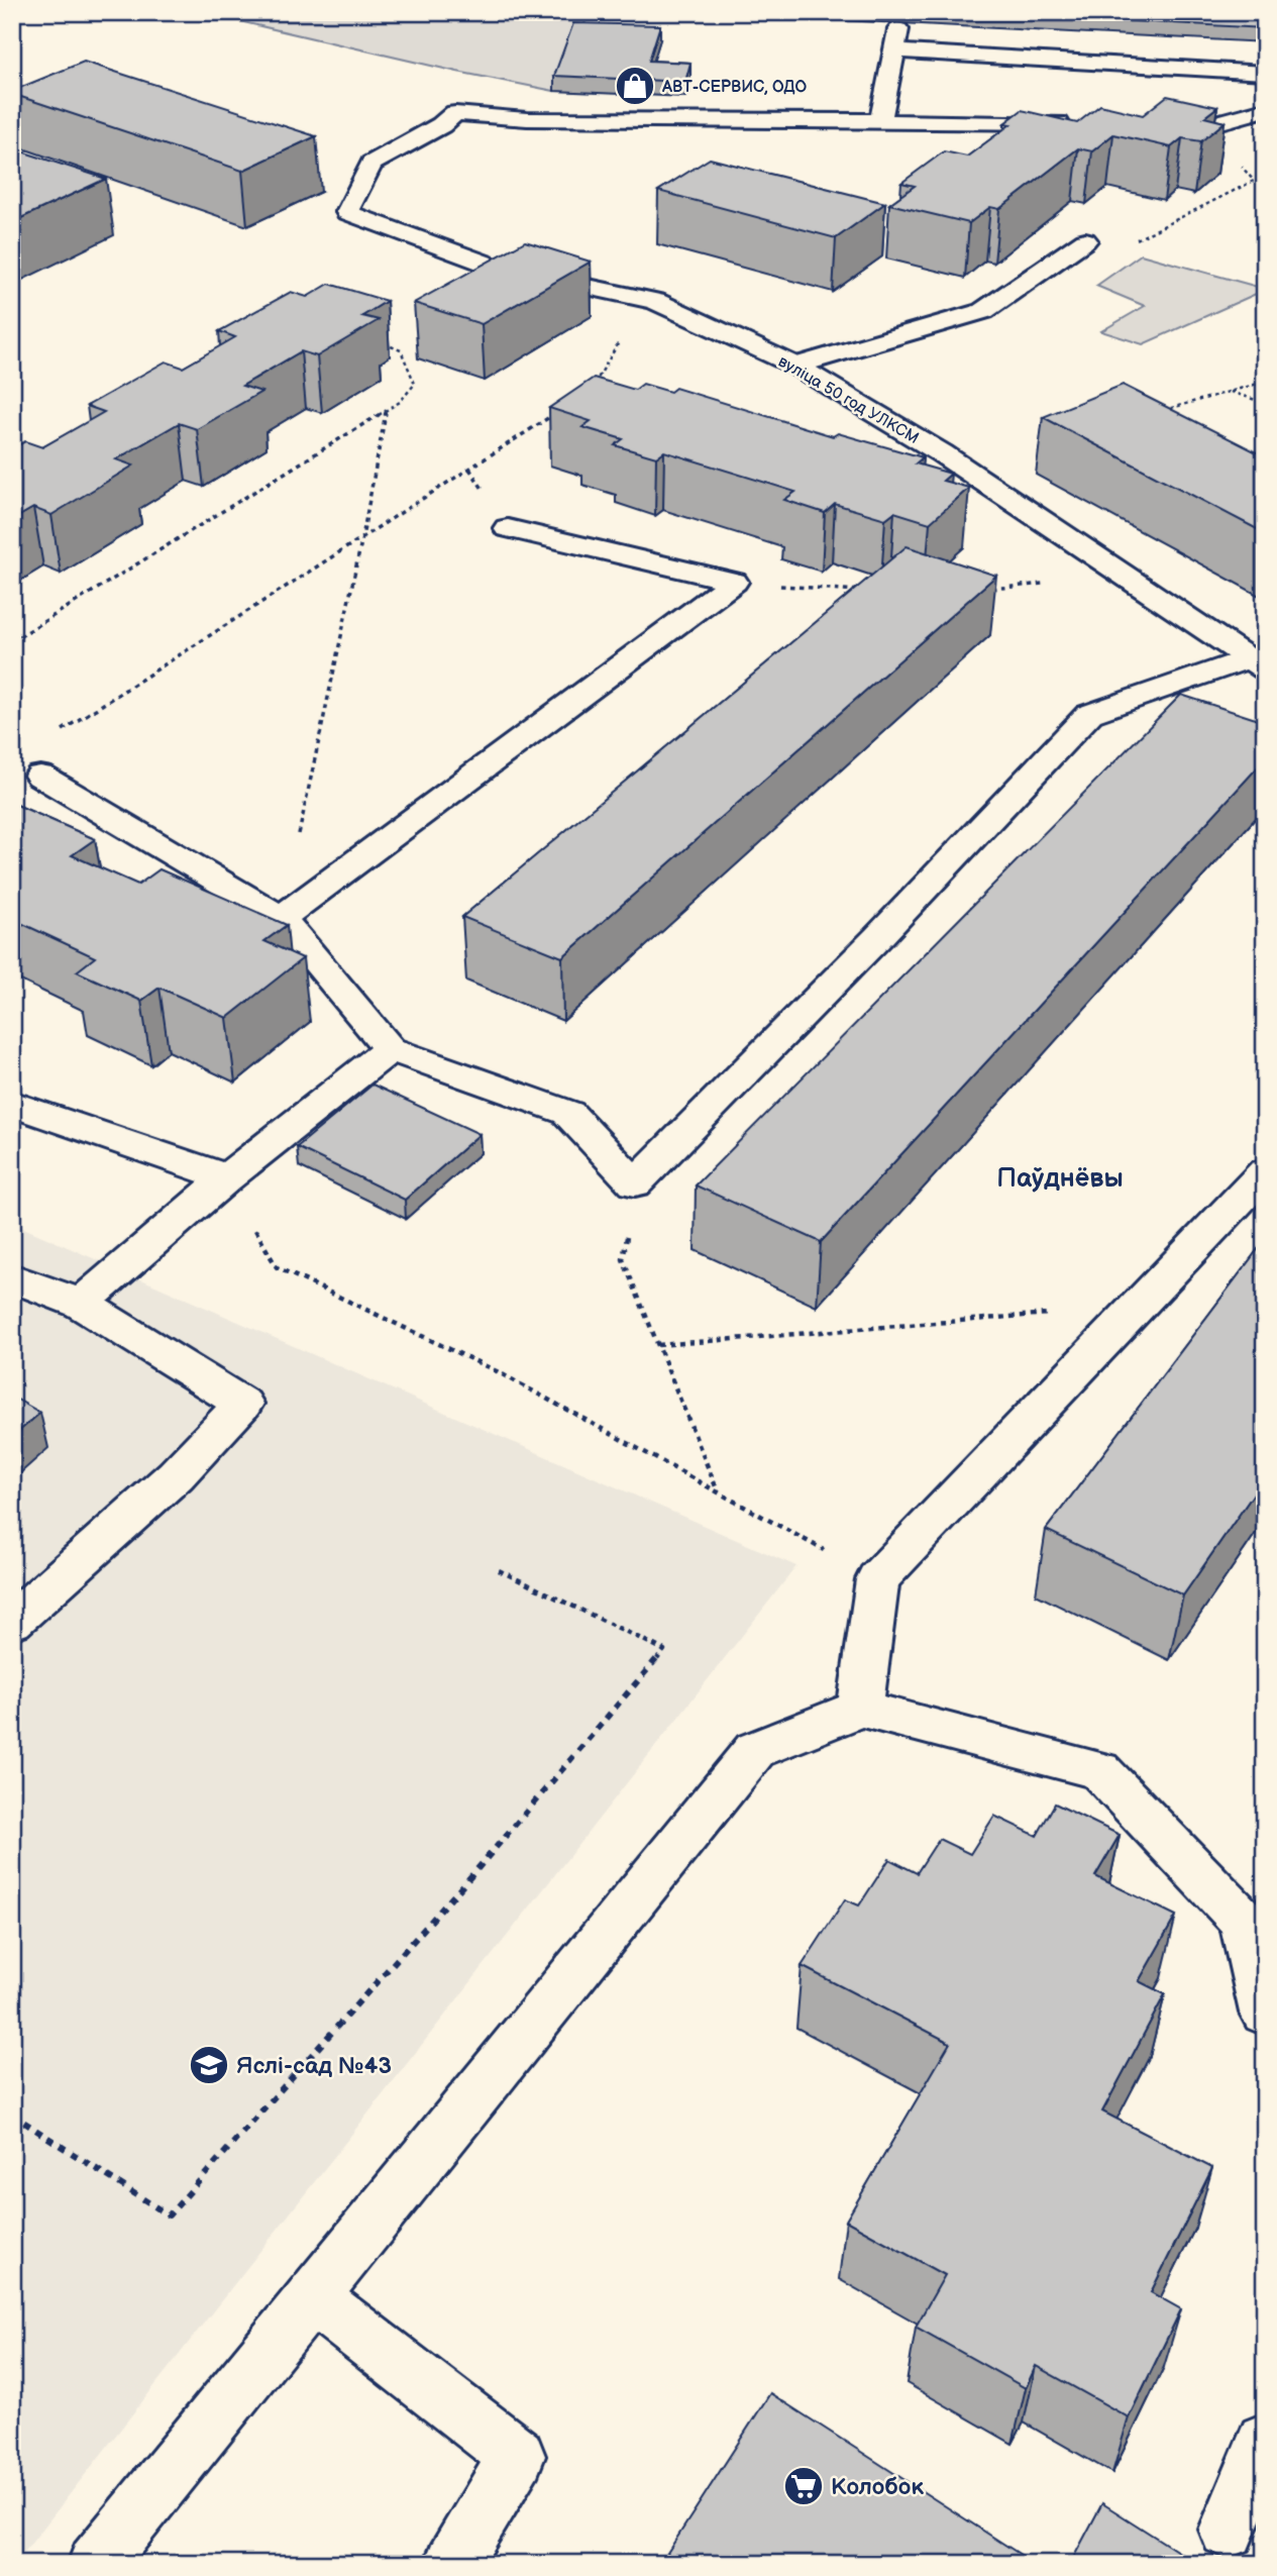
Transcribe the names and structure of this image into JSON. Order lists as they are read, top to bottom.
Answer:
{
  "streets": {
    "street": ["вуліца 50 год УЛКСМ"]
  },
  "districts": ["Паўднёвы"],
  "places": {
    "shop": ["АВТ-СЕРВИС, ОДО"],
    "school or university": ["Яслі-сад №43"],
    "supermarket": ["Колобок"]
  }
}
